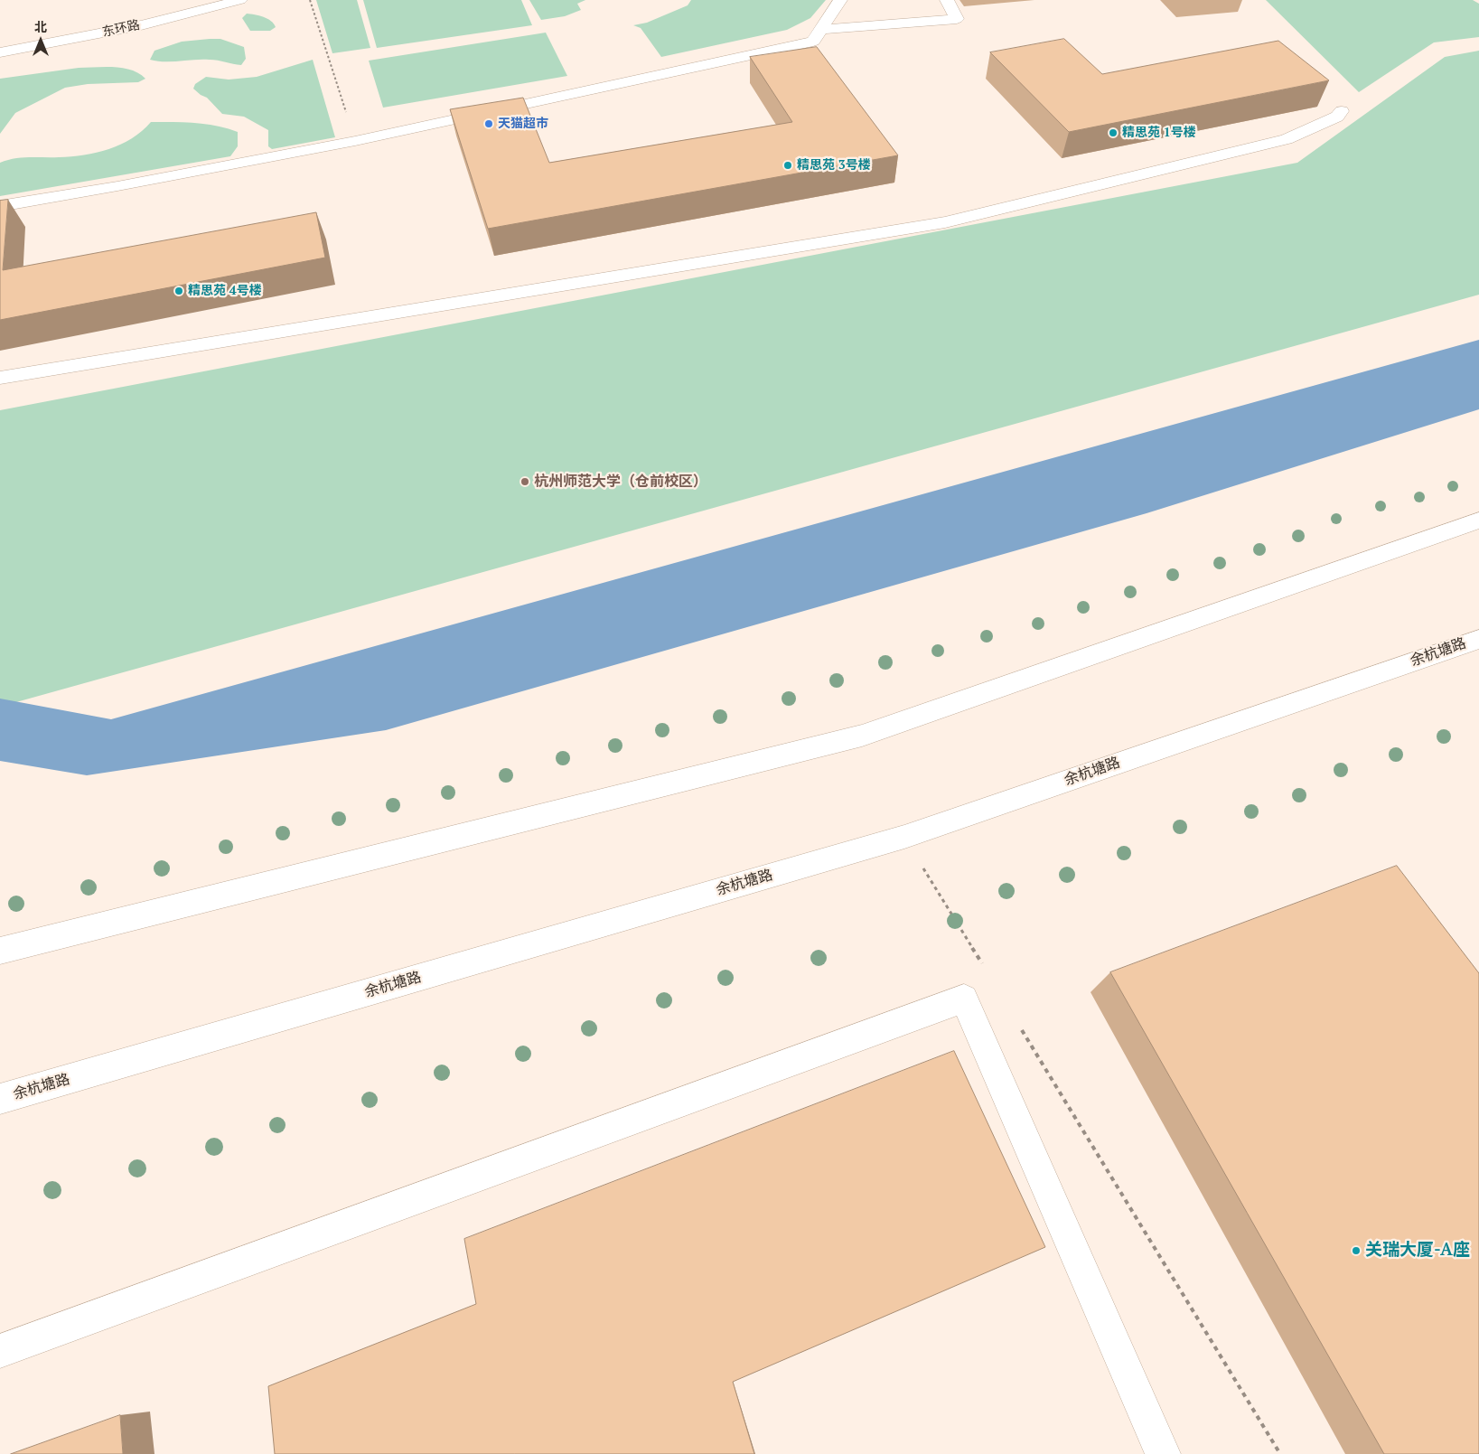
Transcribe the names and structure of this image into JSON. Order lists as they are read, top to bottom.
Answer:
{
  "streets": {
    "main road": ["东环路", "余杭塘路"]
  },
  "places": [
    "天猫超市",
    "精思苑 1号楼",
    "精思苑 3号楼",
    "精思苑 4号楼",
    "杭州师范大学（仓前校区）",
    "关瑞大厦-A座"
  ],
  "north": "top"
}
